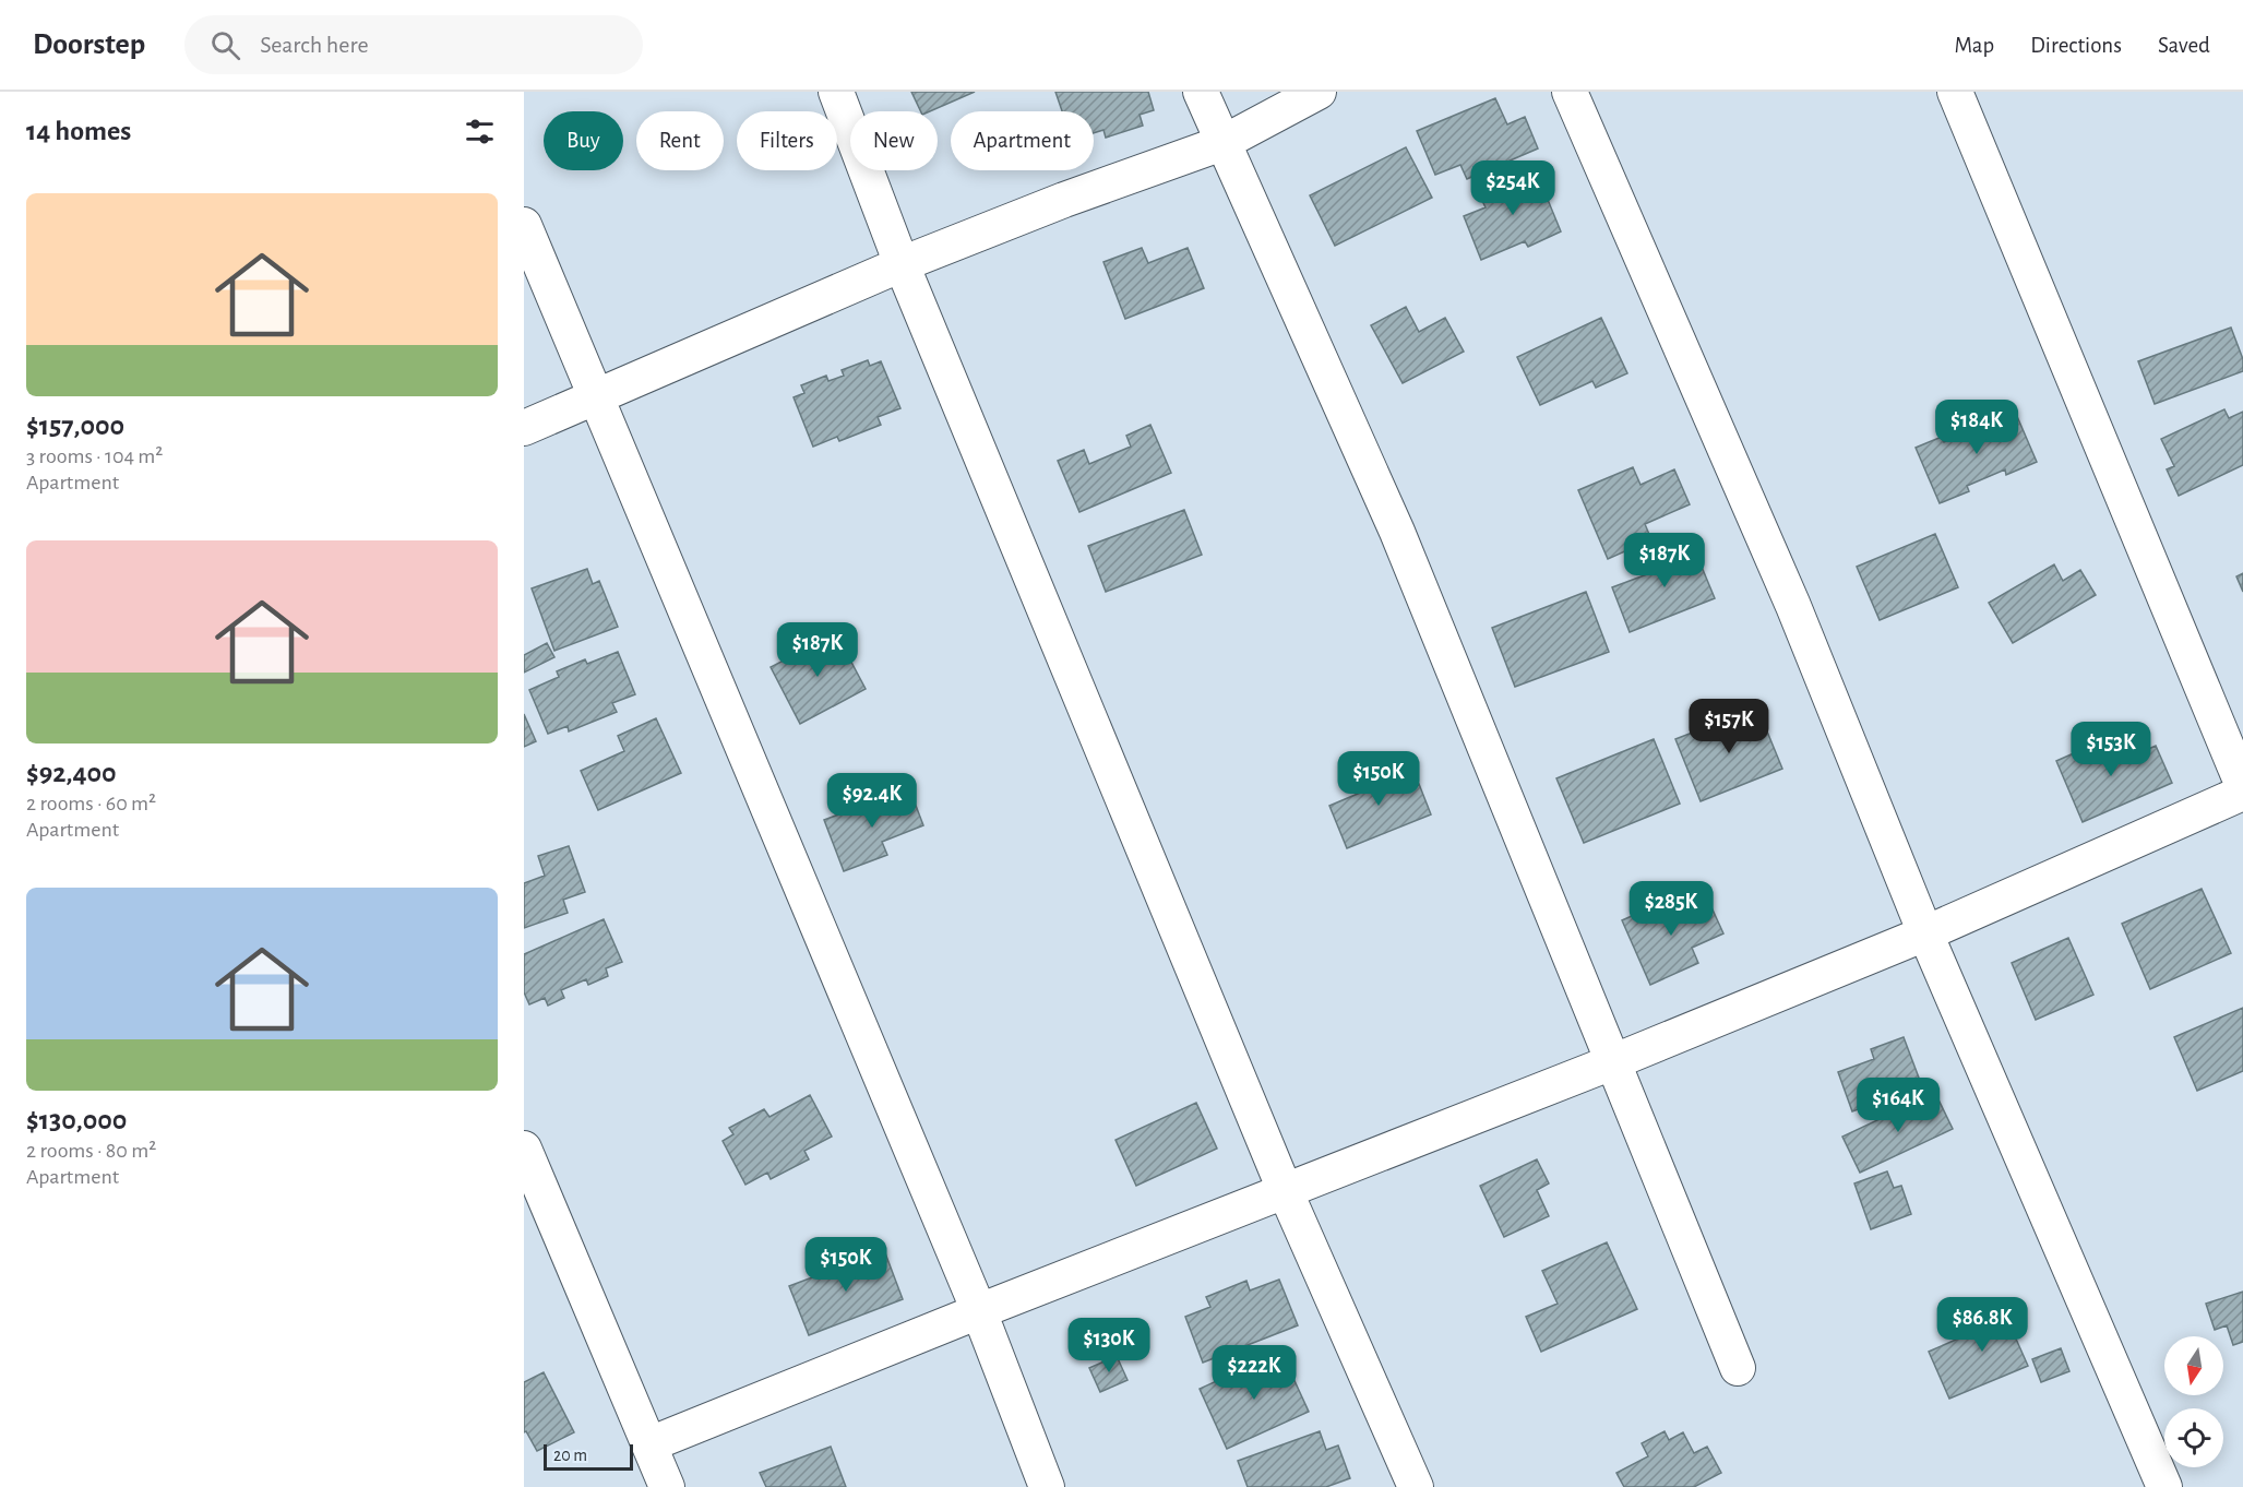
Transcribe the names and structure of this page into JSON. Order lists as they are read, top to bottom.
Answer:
{
  "scale_bar": "20 m",
  "north": "bottom",
  "page": {
    "header": "Doorstep",
    "search": "Search here",
    "nav": ["Map", "Directions", "Saved"],
    "heading": "14 homes",
    "chip": [
      "Buy",
      "Rent",
      "Filters",
      "New",
      "Apartment"
    ],
    "price": [
      "$254K",
      "$184K",
      "$187K",
      "$187K",
      "$157K",
      "$153K",
      "$150K",
      "$92.4K",
      "$285K",
      "$164K",
      "$150K",
      "$86.8K",
      "$130K",
      "$222K"
    ],
    "list": [
      {
        "name": "$157,000",
        "note": "3 rooms · 104 m² · Apartment"
      },
      {
        "name": "$92,400",
        "note": "2 rooms · 60 m² · Apartment"
      },
      {
        "name": "$130,000",
        "note": "2 rooms · 80 m² · Apartment"
      }
    ],
    "scale": "20 m"
  }
}
